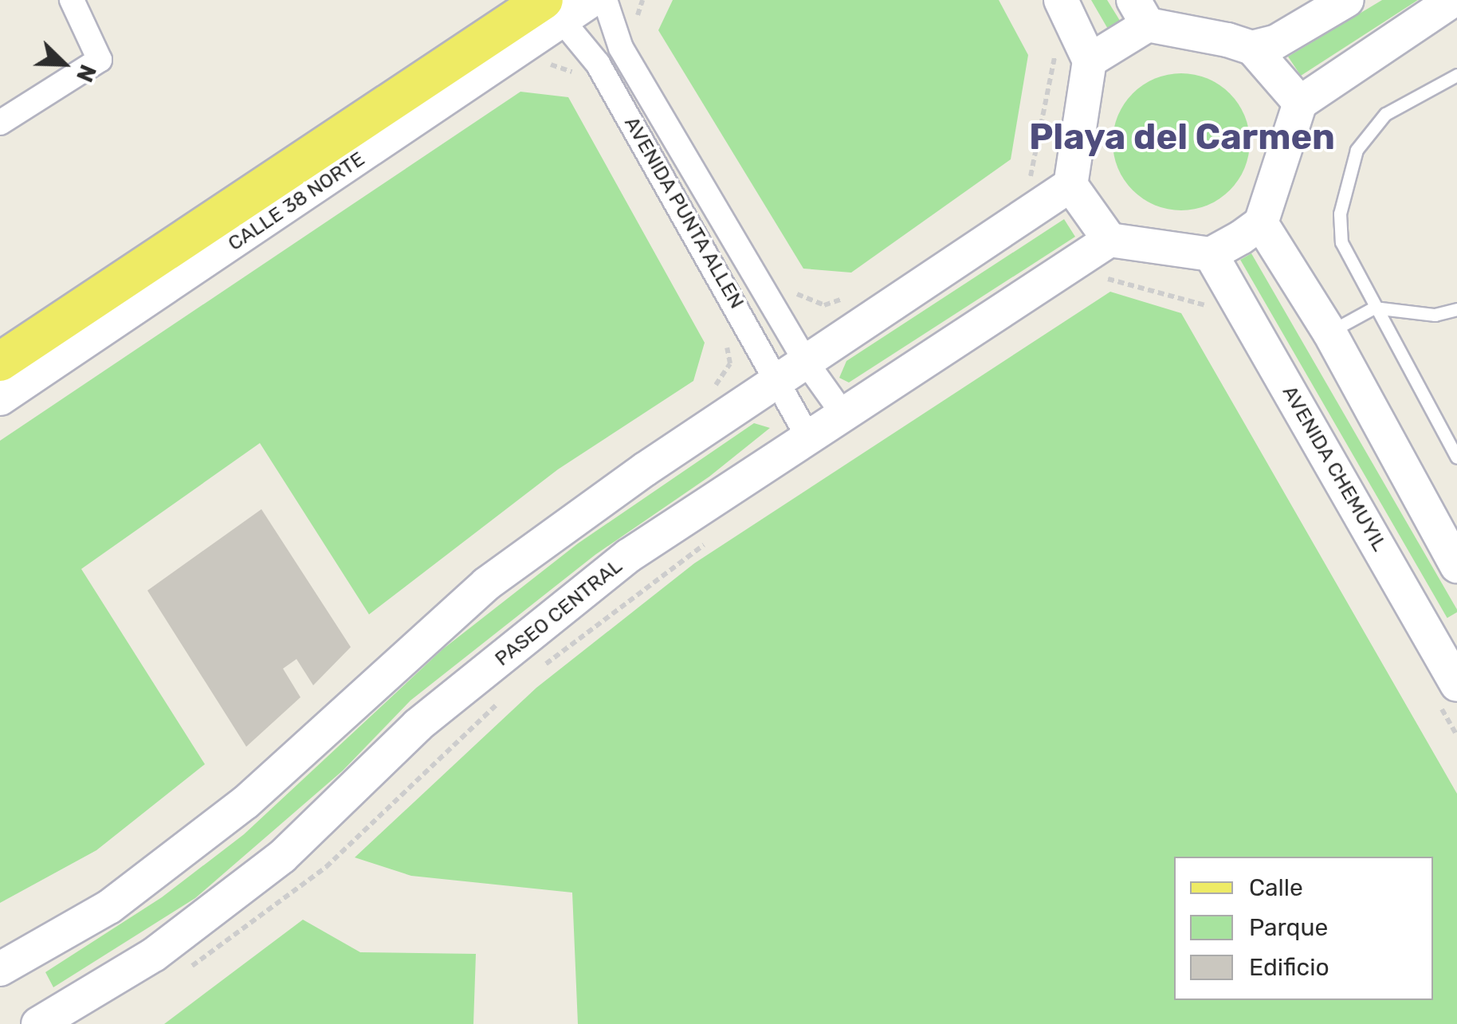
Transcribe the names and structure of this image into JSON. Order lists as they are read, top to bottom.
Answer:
{
  "streets": {
    "main road": ["CALLE 38 NORTE", "AVENIDA CHEMUYIL", "PASEO CENTRAL"],
    "street": ["AVENIDA PUNTA ALLEN"]
  },
  "crossings": [
    ["CALLE 38 NORTE", "AVENIDA PUNTA ALLEN"],
    ["AVENIDA PUNTA ALLEN", "PASEO CENTRAL"],
    ["AVENIDA CHEMUYIL", "PASEO CENTRAL"]
  ],
  "districts": ["Playa del Carmen"],
  "legend": ["Calle", "Parque", "Edificio"],
  "north": "bottom right"
}
